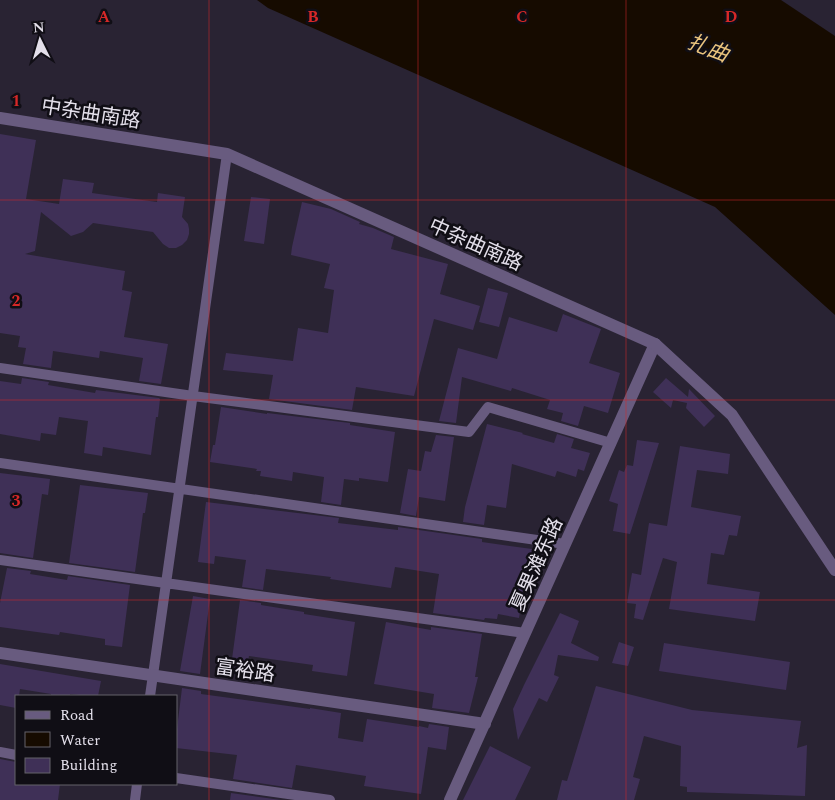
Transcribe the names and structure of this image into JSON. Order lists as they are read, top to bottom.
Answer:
{
  "streets": {
    "street": ["中杂曲南路", "夏果滩东路", "富裕路"]
  },
  "crossings": [
    ["中杂曲南路", "夏果滩东路"],
    ["夏果滩东路", "富裕路"]
  ],
  "water": ["扎曲"],
  "legend": ["Road", "Water", "Building"],
  "north": "top",
  "grid": {
    "columns": [
      "A",
      "B",
      "C",
      "D"
    ],
    "rows": ["1", "2", "3"]
  }
}
